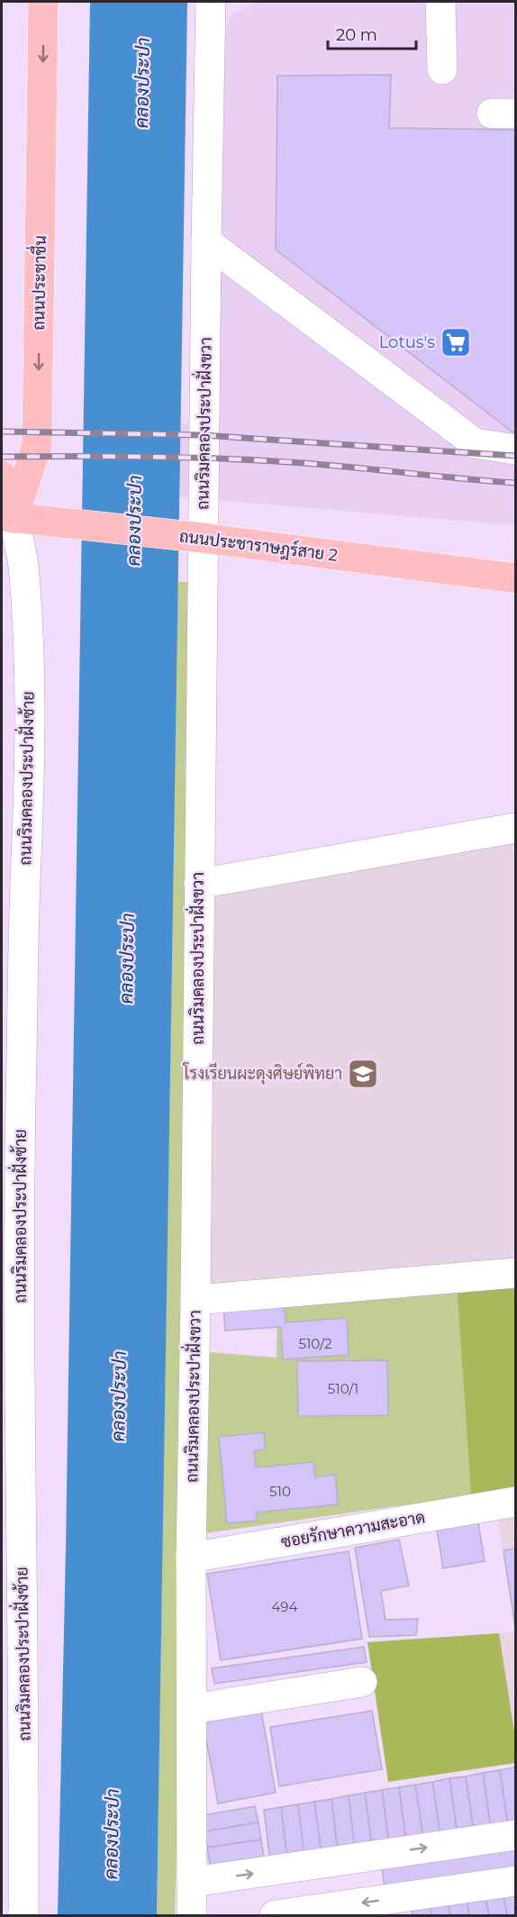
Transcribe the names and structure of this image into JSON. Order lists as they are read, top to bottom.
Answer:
{
  "streets": {
    "main road": ["ถนนประชาชื่น", "ถนนประชาราษฎร์สาย 2"],
    "street": ["ถนนริมคลองประปาฝั่งขวา", "ถนนริมคลองประปาฝั่งซ้าย", "ซอยรักษาความสะอาด"]
  },
  "crossings": [
    ["ถนนประชาชื่น", "ถนนประชาราษฎร์สาย 2"],
    ["ถนนประชาชื่น", "ถนนริมคลองประปาฝั่งซ้าย"],
    ["ถนนริมคลองประปาฝั่งขวา", "ถนนประชาราษฎร์สาย 2"],
    ["ถนนริมคลองประปาฝั่งขวา", "ซอยรักษาความสะอาด"],
    ["ถนนประชาราษฎร์สาย 2", "ถนนริมคลองประปาฝั่งซ้าย"]
  ],
  "one_way": ["ถนนประชาชื่น"],
  "water": ["คลองประปา"],
  "places": {
    "supermarket": ["Lotus's"],
    "school or university": ["โรงเรียนผะดุงศิษย์พิทยา"]
  },
  "house_numbers": [
    "510/2",
    "510/1",
    "510",
    "494"
  ],
  "scale_bar": "20 m"
}
